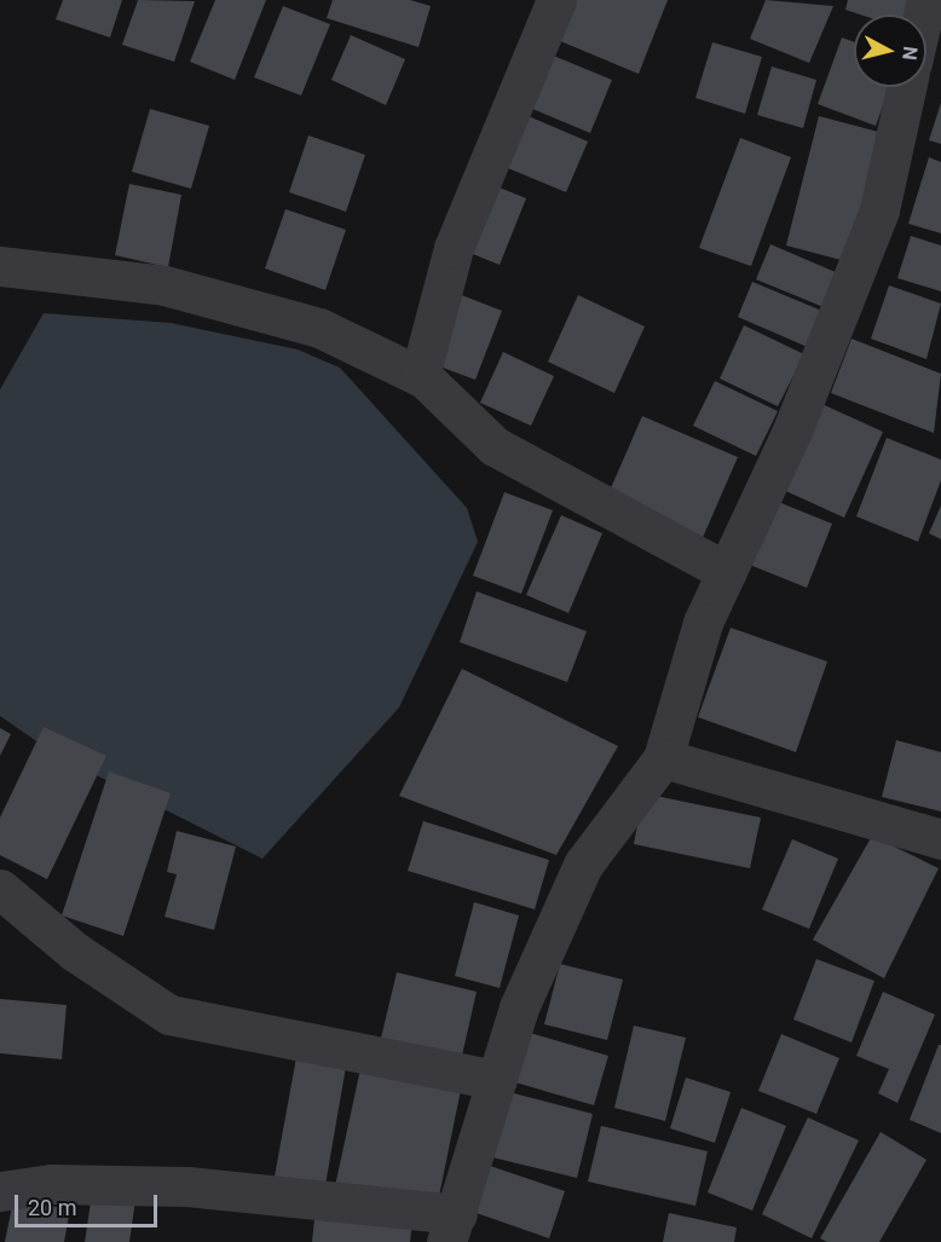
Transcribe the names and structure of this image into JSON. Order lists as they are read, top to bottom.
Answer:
{
  "scale_bar": "20 m",
  "north": "right"
}
